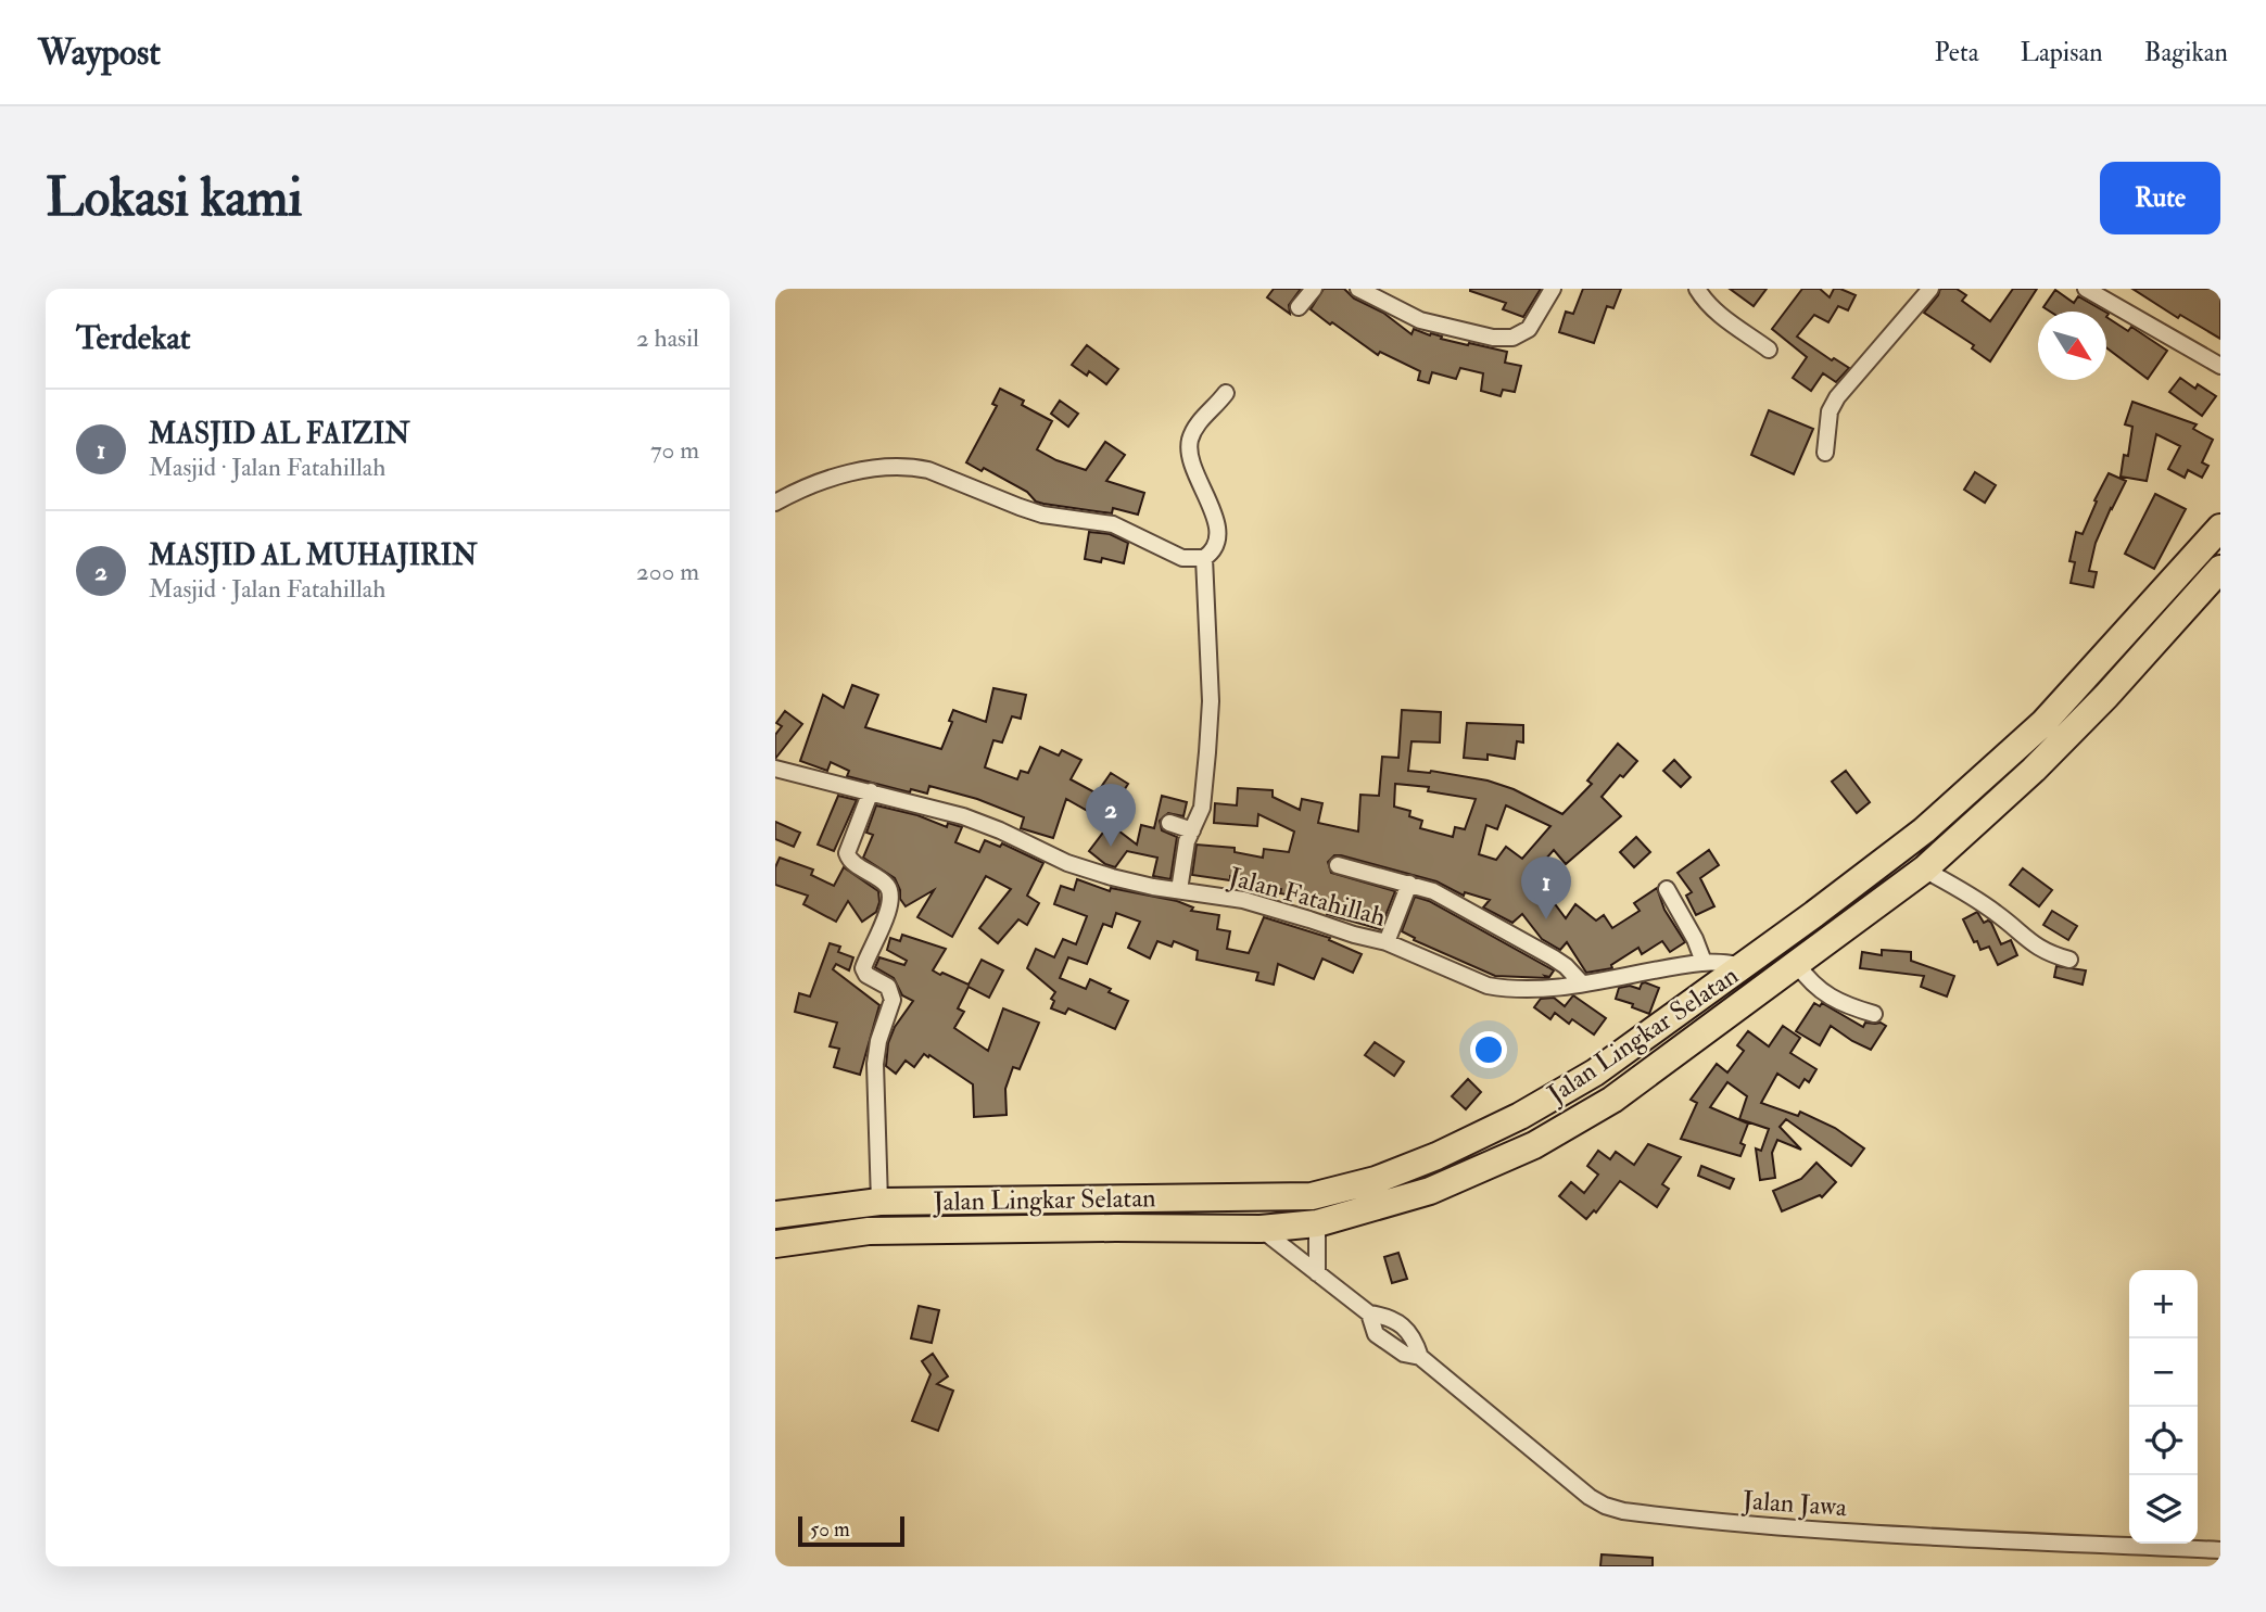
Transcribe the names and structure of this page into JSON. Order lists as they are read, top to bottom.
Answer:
{
  "streets": {
    "highway": ["Jalan Lingkar Selatan"],
    "street": ["Jalan Fatahillah", "Jalan Jawa"]
  },
  "crossings": [
    ["Jalan Fatahillah", "Jalan Lingkar Selatan"],
    ["Jalan Lingkar Selatan", "Jalan Jawa"]
  ],
  "scale_bar": "50 m",
  "north": "bottom right",
  "page": {
    "header": "Waypost",
    "nav": ["Peta", "Lapisan", "Bagikan"],
    "buttons": "Rute",
    "title": "Lokasi kami",
    "heading": ["Terdekat", "2 hasil"],
    "list": [
      {
        "mark": "1",
        "name": "MASJID AL FAIZIN",
        "note": "Masjid · Jalan Fatahillah",
        "value": "70 m"
      },
      {
        "mark": "2",
        "name": "MASJID AL MUHAJIRIN",
        "note": "Masjid · Jalan Fatahillah",
        "value": "200 m"
      }
    ],
    "pins": ["2", "1"],
    "map_buttons": ["+", "−"],
    "scale": "50 m"
  }
}
